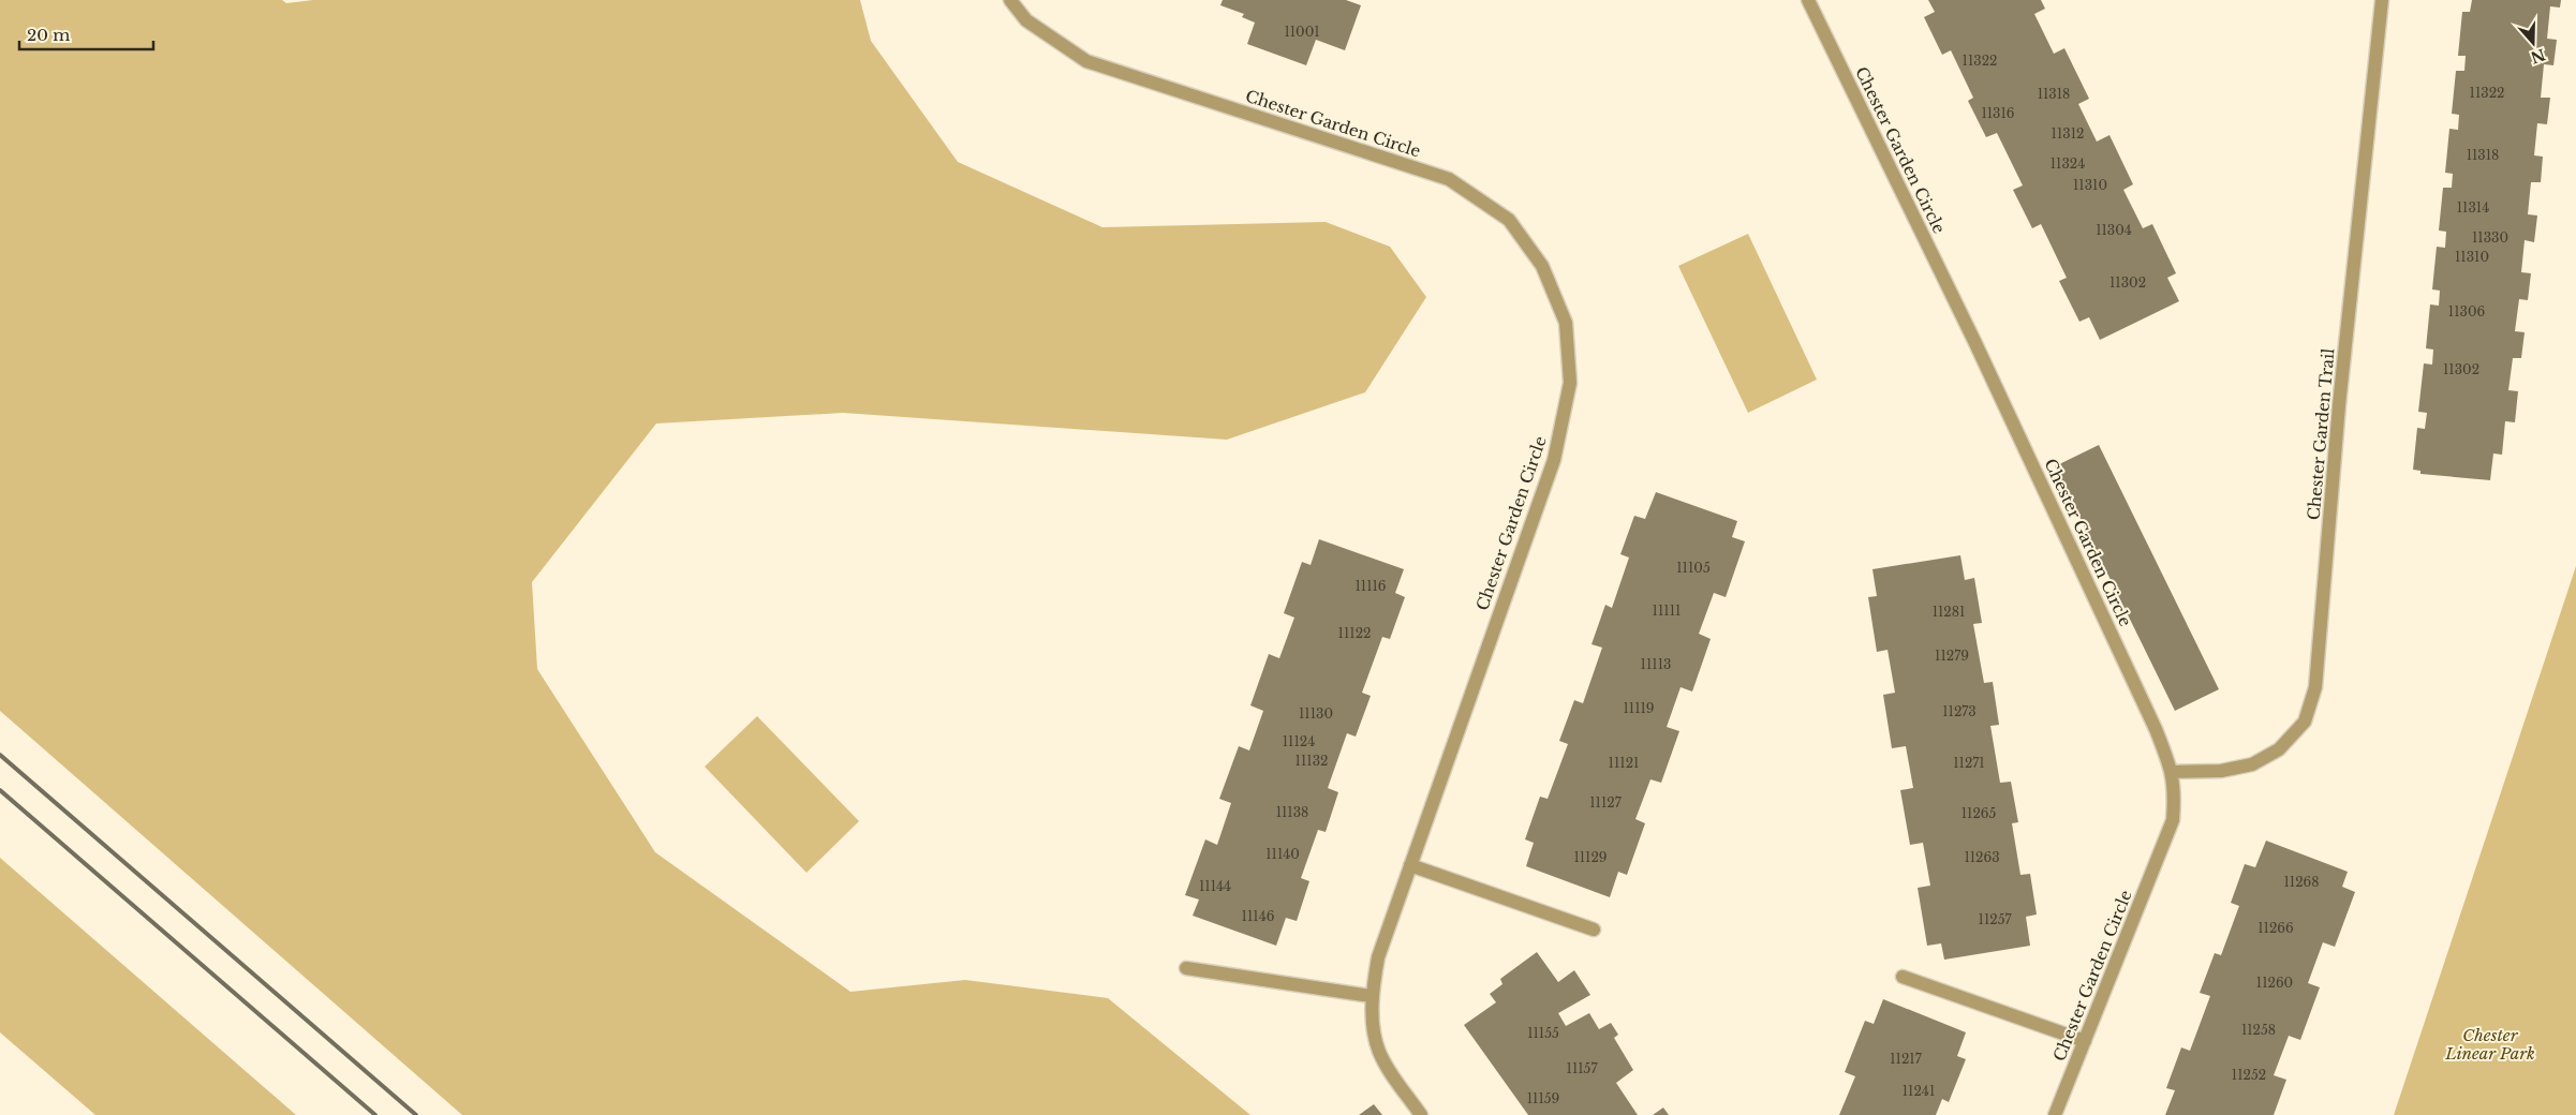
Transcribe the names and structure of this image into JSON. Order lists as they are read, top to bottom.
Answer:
{
  "streets": {
    "street": ["Chester Garden Circle", "Chester Garden Trail"]
  },
  "crossings": [
    ["Chester Garden Circle", "Chester Garden Trail"]
  ],
  "parks": ["Chester Linear Park"],
  "house_numbers": [
    "11001",
    "11322",
    "11322",
    "11318",
    "11316",
    "11312",
    "11318",
    "11324",
    "11310",
    "11314",
    "11304",
    "11330",
    "11310",
    "11302",
    "11306",
    "11302",
    "11105",
    "11116",
    "11111",
    "11281",
    "11122",
    "11279",
    "11113",
    "11119",
    "11273",
    "11130",
    "11124",
    "11132",
    "11121",
    "11271",
    "11127",
    "11138",
    "11265",
    "11140",
    "11129",
    "11263",
    "11268",
    "11144",
    "11146",
    "11257",
    "11266",
    "11260",
    "11258",
    "11155",
    "11217",
    "11157",
    "11252",
    "11241",
    "11159"
  ],
  "scale_bar": "20 m",
  "north": "bottom"
}
